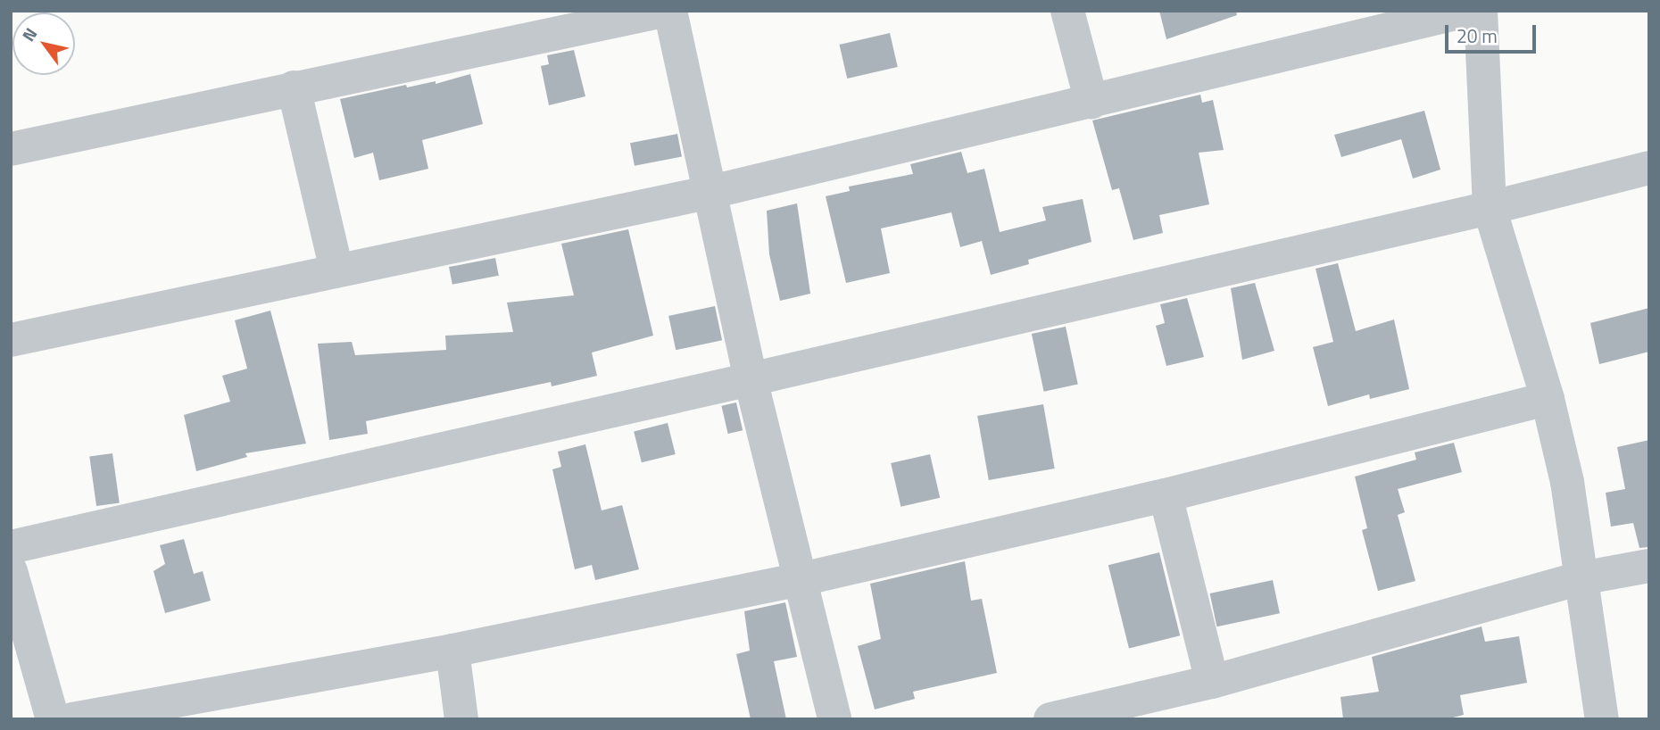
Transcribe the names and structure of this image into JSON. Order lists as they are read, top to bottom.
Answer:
{
  "scale_bar": "20 m",
  "north": "top left"
}
